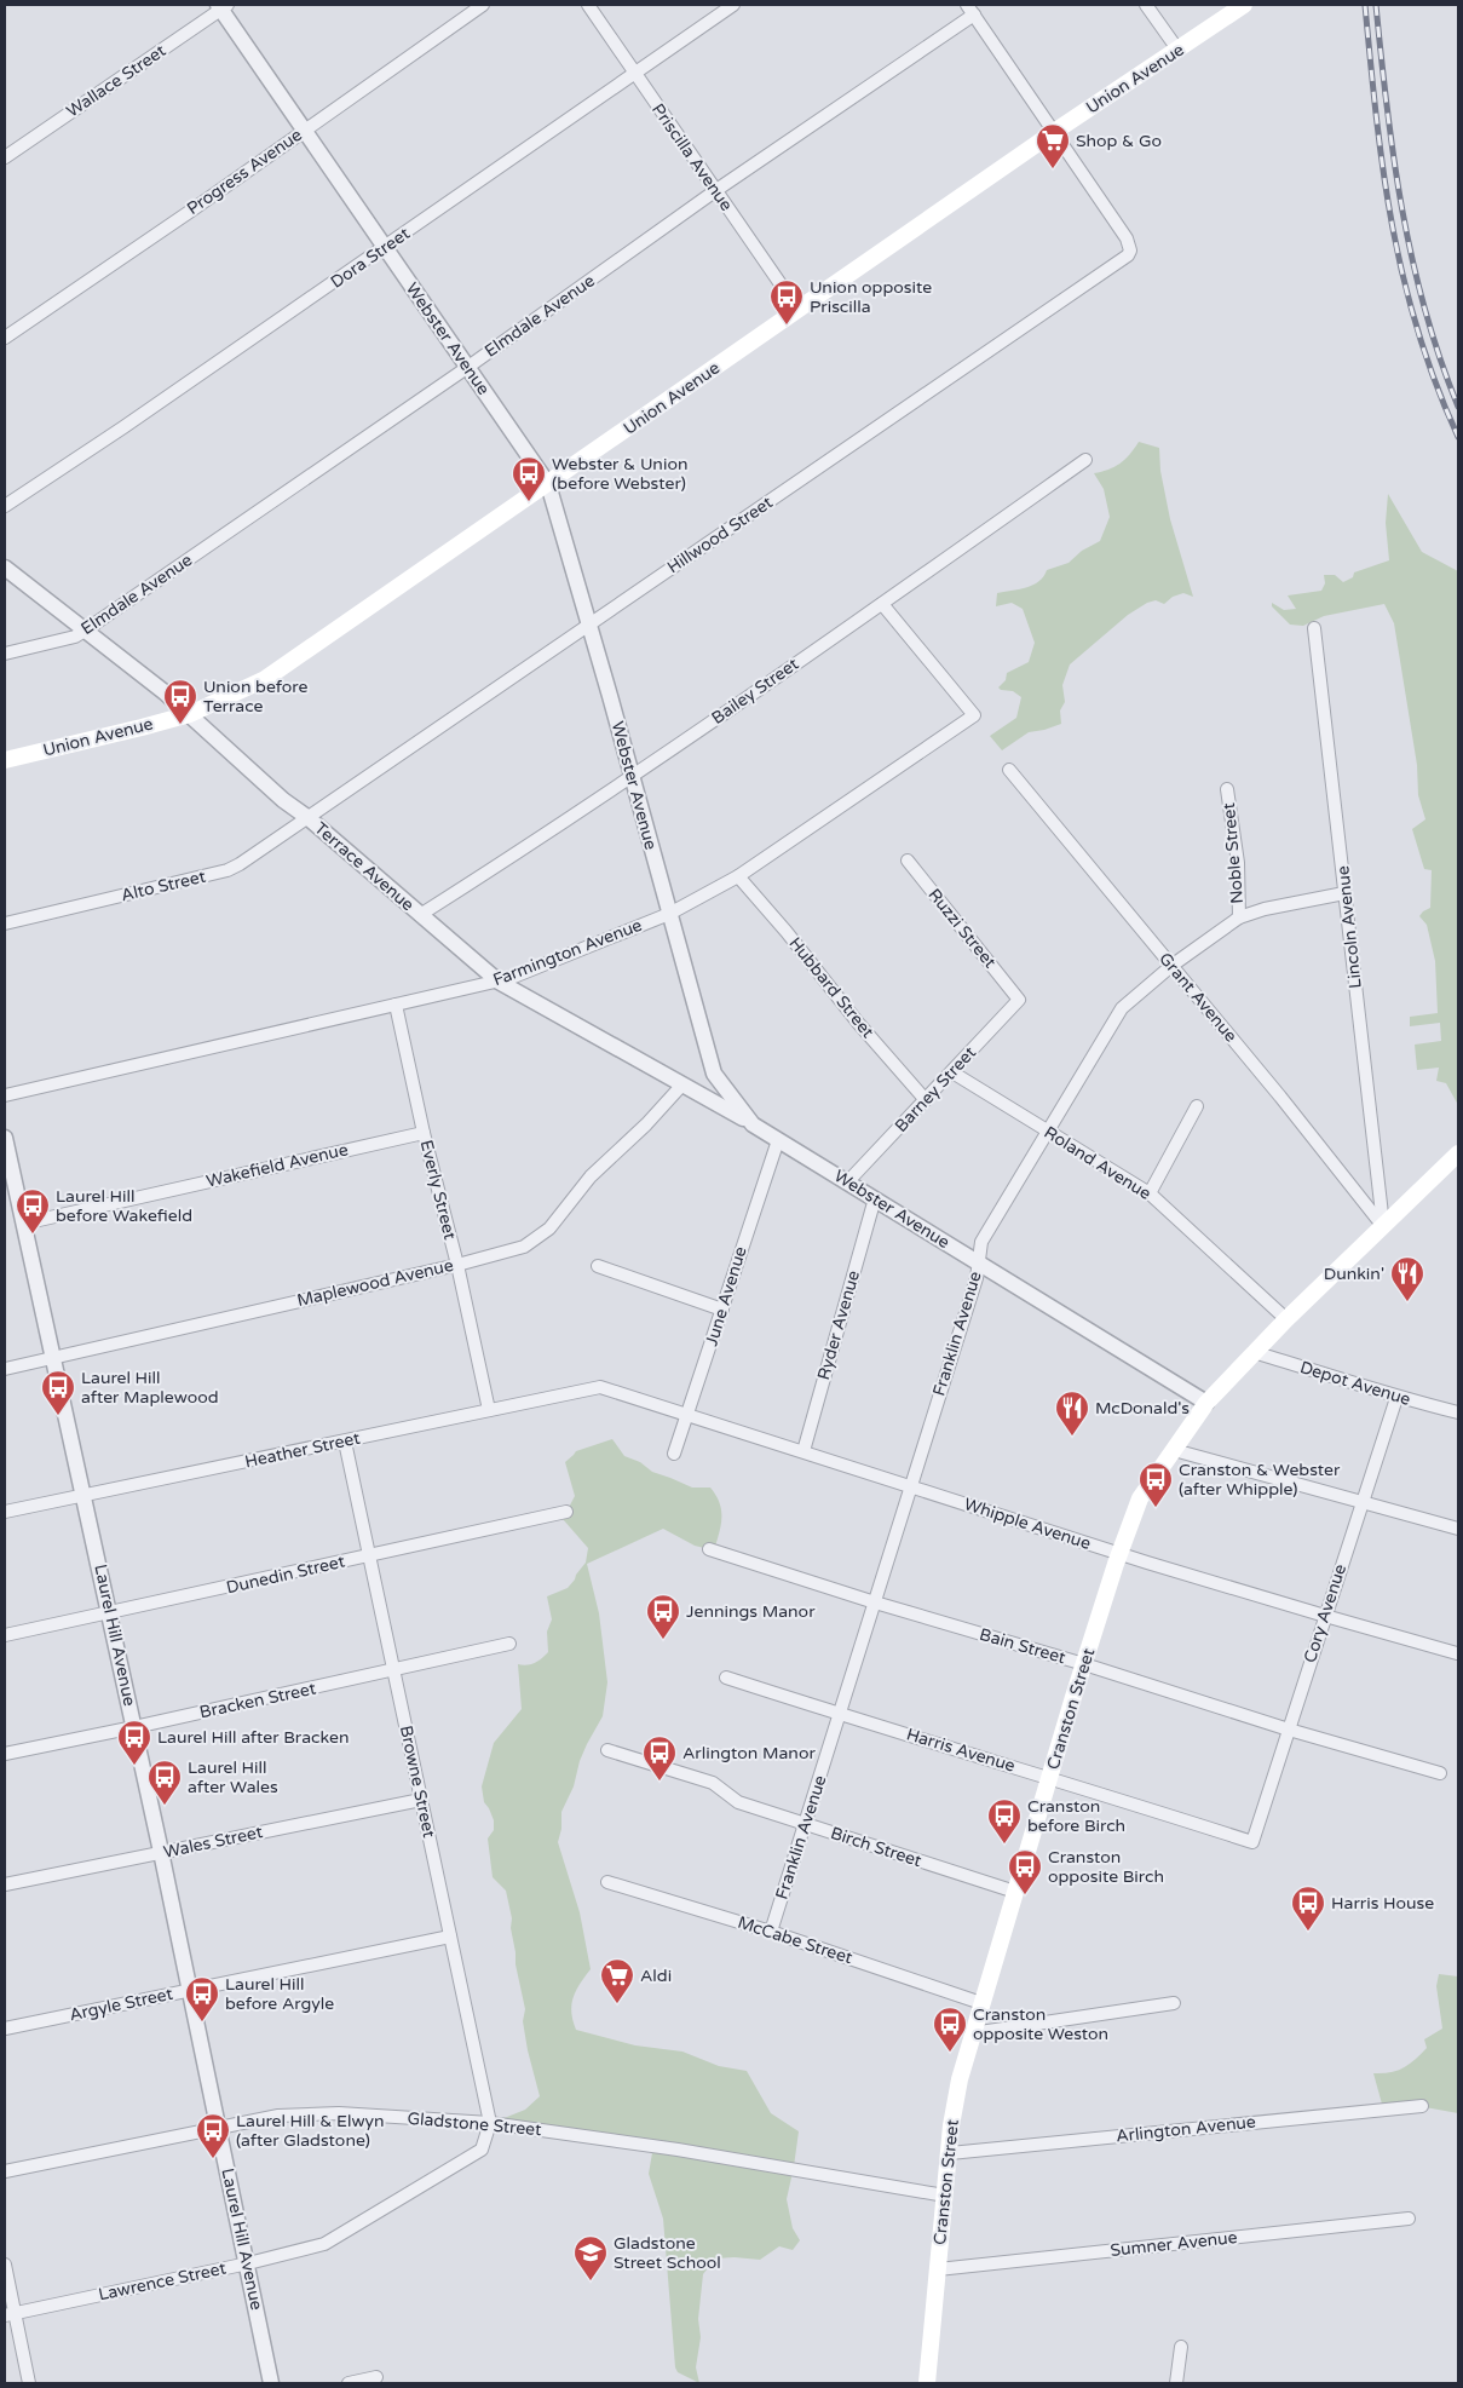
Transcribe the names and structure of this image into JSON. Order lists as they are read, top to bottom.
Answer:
{
  "streets": {
    "main road": ["Union Avenue", "Cranston Street"],
    "street": [
      "Wallace Street",
      "Priscilla Avenue",
      "Progress Avenue",
      "Dora Street",
      "Elmdale Avenue",
      "Webster Avenue",
      "Hillwood Street",
      "Bailey Street",
      "Noble Street",
      "Terrace Avenue",
      "Alto Street",
      "Lincoln Avenue",
      "Ruzzi Street",
      "Farmington Avenue",
      "Hubbard Street",
      "Grant Avenue",
      "Barney Street",
      "Roland Avenue",
      "Wakefield Avenue",
      "Everly Street",
      "Maplewood Avenue",
      "June Avenue",
      "Ryder Avenue",
      "Franklin Avenue",
      "Depot Avenue",
      "Heather Street",
      "Whipple Avenue",
      "Dunedin Street",
      "Cory Avenue",
      "Laurel Hill Avenue",
      "Bain Street",
      "Bracken Street",
      "Harris Avenue",
      "Browne Street",
      "Wales Street",
      "Birch Street",
      "McCabe Street",
      "Argyle Street",
      "Gladstone Street",
      "Arlington Avenue",
      "Sumner Avenue",
      "Lawrence Street"
    ]
  },
  "crossings": [
    ["Union Avenue", "Priscilla Avenue"],
    ["Union Avenue", "Webster Avenue"],
    ["Union Avenue", "Hillwood Street"],
    ["Union Avenue", "Terrace Avenue"],
    ["Wallace Street", "Webster Avenue"],
    ["Priscilla Avenue", "Dora Street"],
    ["Priscilla Avenue", "Elmdale Avenue"],
    ["Progress Avenue", "Webster Avenue"],
    ["Dora Street", "Webster Avenue"],
    ["Elmdale Avenue", "Webster Avenue"],
    ["Elmdale Avenue", "Terrace Avenue"],
    ["Webster Avenue", "Hillwood Street"],
    ["Webster Avenue", "Bailey Street"],
    ["Webster Avenue", "Terrace Avenue"],
    ["Webster Avenue", "Farmington Avenue"],
    ["Webster Avenue", "Barney Street"],
    ["Webster Avenue", "June Avenue"],
    ["Webster Avenue", "Ryder Avenue"],
    ["Webster Avenue", "Franklin Avenue"],
    ["Webster Avenue", "Cranston Street"],
    ["Hillwood Street", "Terrace Avenue"],
    ["Hillwood Street", "Alto Street"],
    ["Bailey Street", "Terrace Avenue"],
    ["Bailey Street", "Farmington Avenue"],
    ["Noble Street", "Franklin Avenue"],
    ["Terrace Avenue", "Alto Street"],
    ["Terrace Avenue", "Farmington Avenue"],
    ["Terrace Avenue", "Maplewood Avenue"],
    ["Lincoln Avenue", "Grant Avenue"],
    ["Lincoln Avenue", "Franklin Avenue"],
    ["Lincoln Avenue", "Cranston Street"],
    ["Ruzzi Street", "Barney Street"],
    ["Farmington Avenue", "Hubbard Street"],
    ["Farmington Avenue", "Everly Street"],
    ["Hubbard Street", "Barney Street"],
    ["Grant Avenue", "Franklin Avenue"],
    ["Grant Avenue", "Cranston Street"],
    ["Barney Street", "Roland Avenue"],
    ["Roland Avenue", "Franklin Avenue"],
    ["Roland Avenue", "Cranston Street"],
    ["Wakefield Avenue", "Everly Street"],
    ["Wakefield Avenue", "Laurel Hill Avenue"],
    ["Everly Street", "Maplewood Avenue"],
    ["Everly Street", "Heather Street"],
    ["Maplewood Avenue", "Laurel Hill Avenue"],
    ["June Avenue", "Whipple Avenue"],
    ["Ryder Avenue", "Whipple Avenue"],
    ["Franklin Avenue", "Whipple Avenue"],
    ["Franklin Avenue", "Bain Street"],
    ["Franklin Avenue", "Harris Avenue"],
    ["Franklin Avenue", "Birch Street"],
    ["Franklin Avenue", "McCabe Street"],
    ["Depot Avenue", "Cory Avenue"],
    ["Depot Avenue", "Cranston Street"],
    ["Heather Street", "Whipple Avenue"],
    ["Heather Street", "Laurel Hill Avenue"],
    ["Heather Street", "Browne Street"],
    ["Whipple Avenue", "Cory Avenue"],
    ["Whipple Avenue", "Cranston Street"],
    ["Dunedin Street", "Laurel Hill Avenue"],
    ["Dunedin Street", "Browne Street"],
    ["Cory Avenue", "Bain Street"],
    ["Cory Avenue", "Harris Avenue"],
    ["Laurel Hill Avenue", "Bracken Street"],
    ["Laurel Hill Avenue", "Wales Street"],
    ["Laurel Hill Avenue", "Argyle Street"],
    ["Laurel Hill Avenue", "Gladstone Street"],
    ["Laurel Hill Avenue", "Lawrence Street"],
    ["Bain Street", "Cranston Street"],
    ["Bracken Street", "Browne Street"],
    ["Cranston Street", "Harris Avenue"],
    ["Cranston Street", "Birch Street"],
    ["Cranston Street", "McCabe Street"],
    ["Cranston Street", "Gladstone Street"],
    ["Cranston Street", "Arlington Avenue"],
    ["Cranston Street", "Sumner Avenue"],
    ["Browne Street", "Wales Street"],
    ["Browne Street", "Argyle Street"],
    ["Browne Street", "Gladstone Street"],
    ["Browne Street", "Lawrence Street"],
    ["Gladstone Street", "Lawrence Street"]
  ],
  "places": {
    "supermarket": ["Shop & Go", "Aldi"],
    "bus stop": [
      "Union opposite Priscilla",
      "Webster & Union (before Webster)",
      "Union before Terrace",
      "Laurel Hill before Wakefield",
      "Laurel Hill after Maplewood",
      "Cranston & Webster (after Whipple)",
      "Jennings Manor",
      "Laurel Hill after Bracken",
      "Arlington Manor",
      "Laurel Hill after Wales",
      "Cranston before Birch",
      "Cranston opposite Birch",
      "Harris House",
      "Laurel Hill before Argyle",
      "Cranston opposite Weston",
      "Laurel Hill & Elwyn (after Gladstone)"
    ],
    "restaurant": ["Dunkin'", "McDonald's"],
    "school or university": ["Gladstone Street School"]
  }
}
